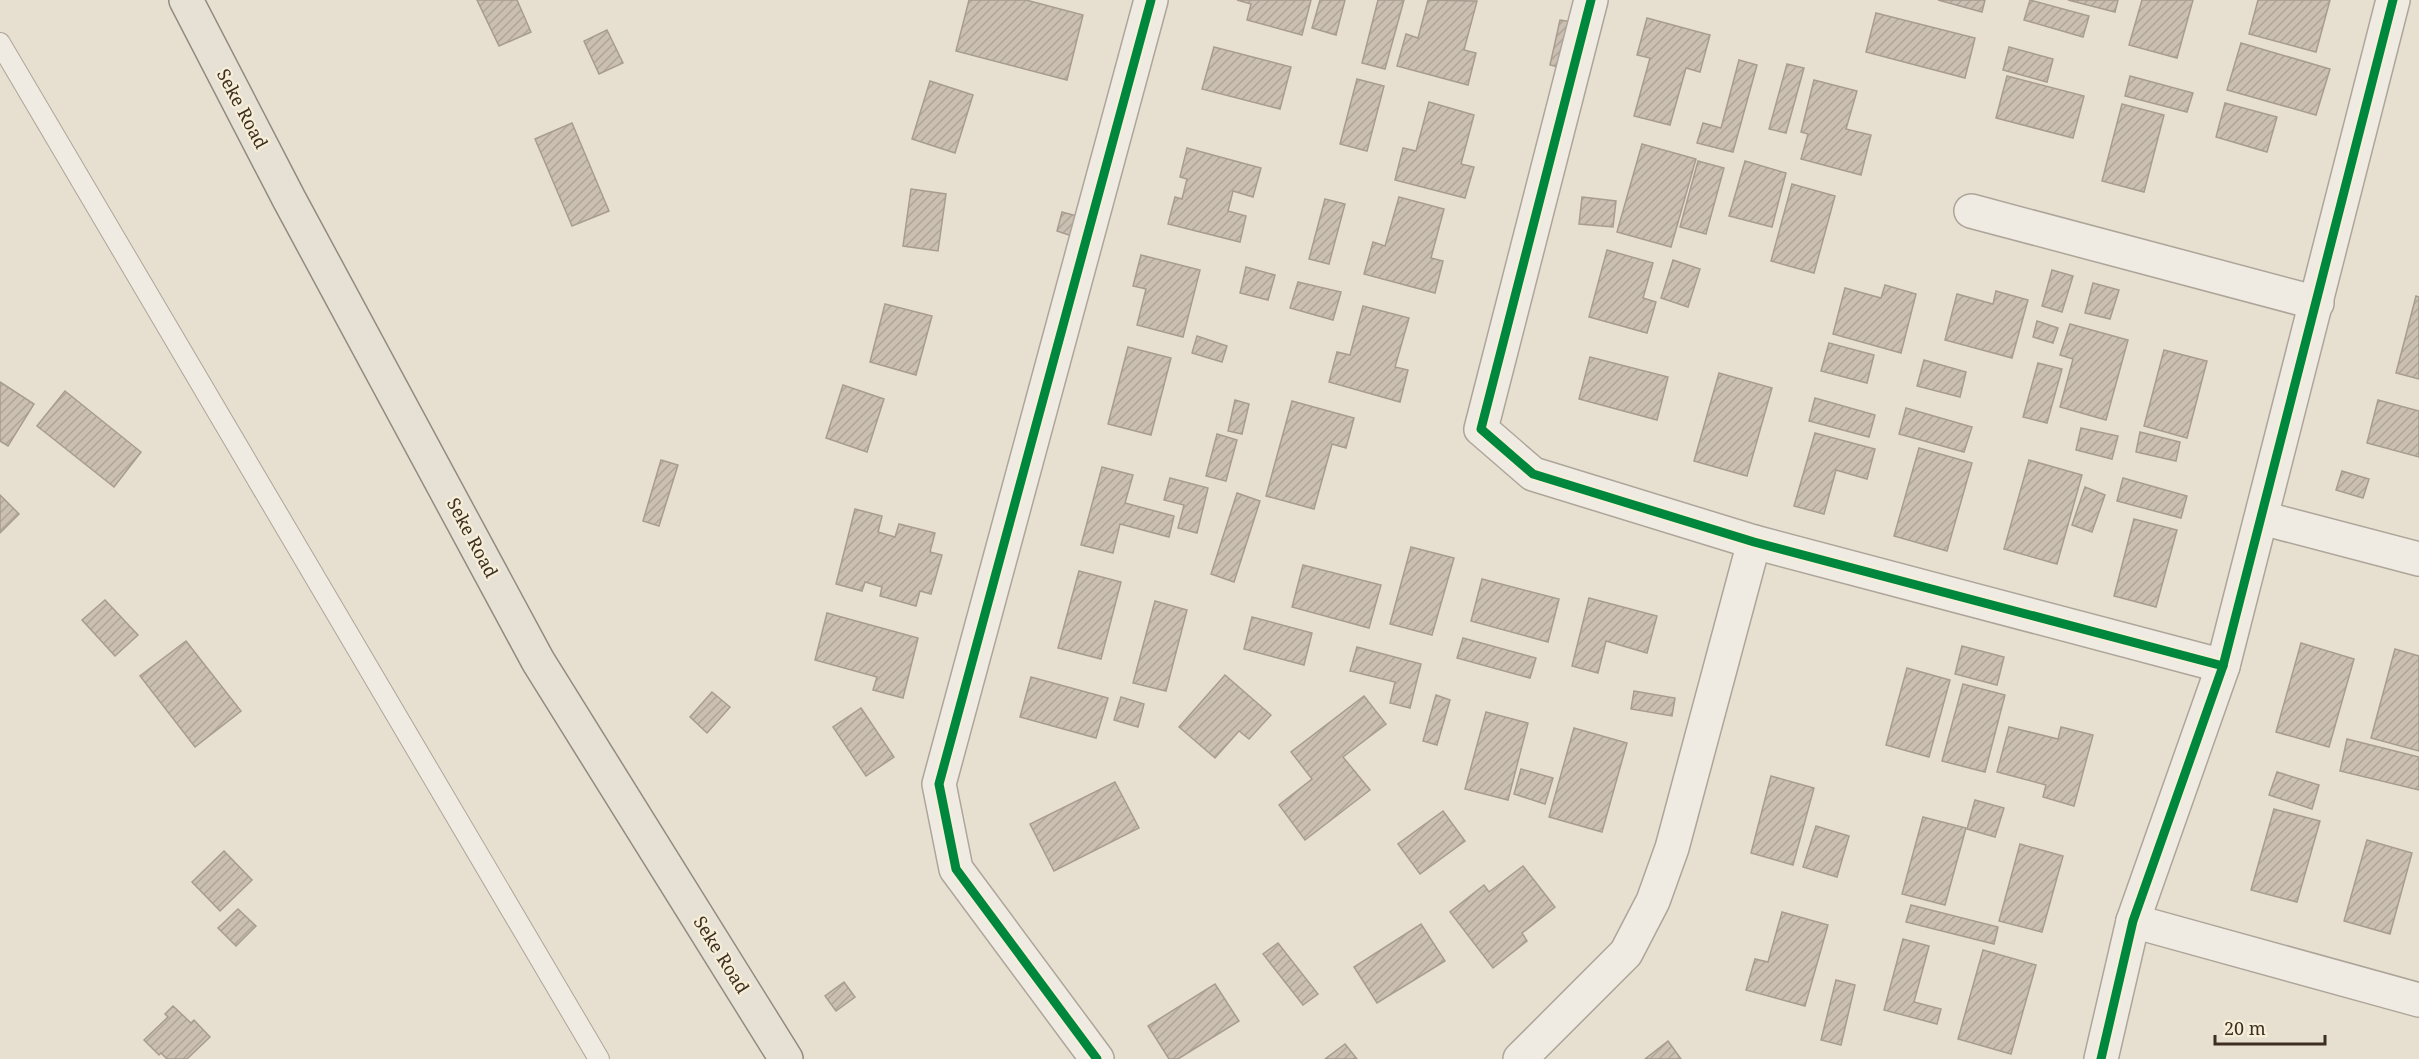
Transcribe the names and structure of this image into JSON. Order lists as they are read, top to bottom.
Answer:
{
  "streets": {
    "main road": ["Seke Road"]
  },
  "scale_bar": "20 m"
}
